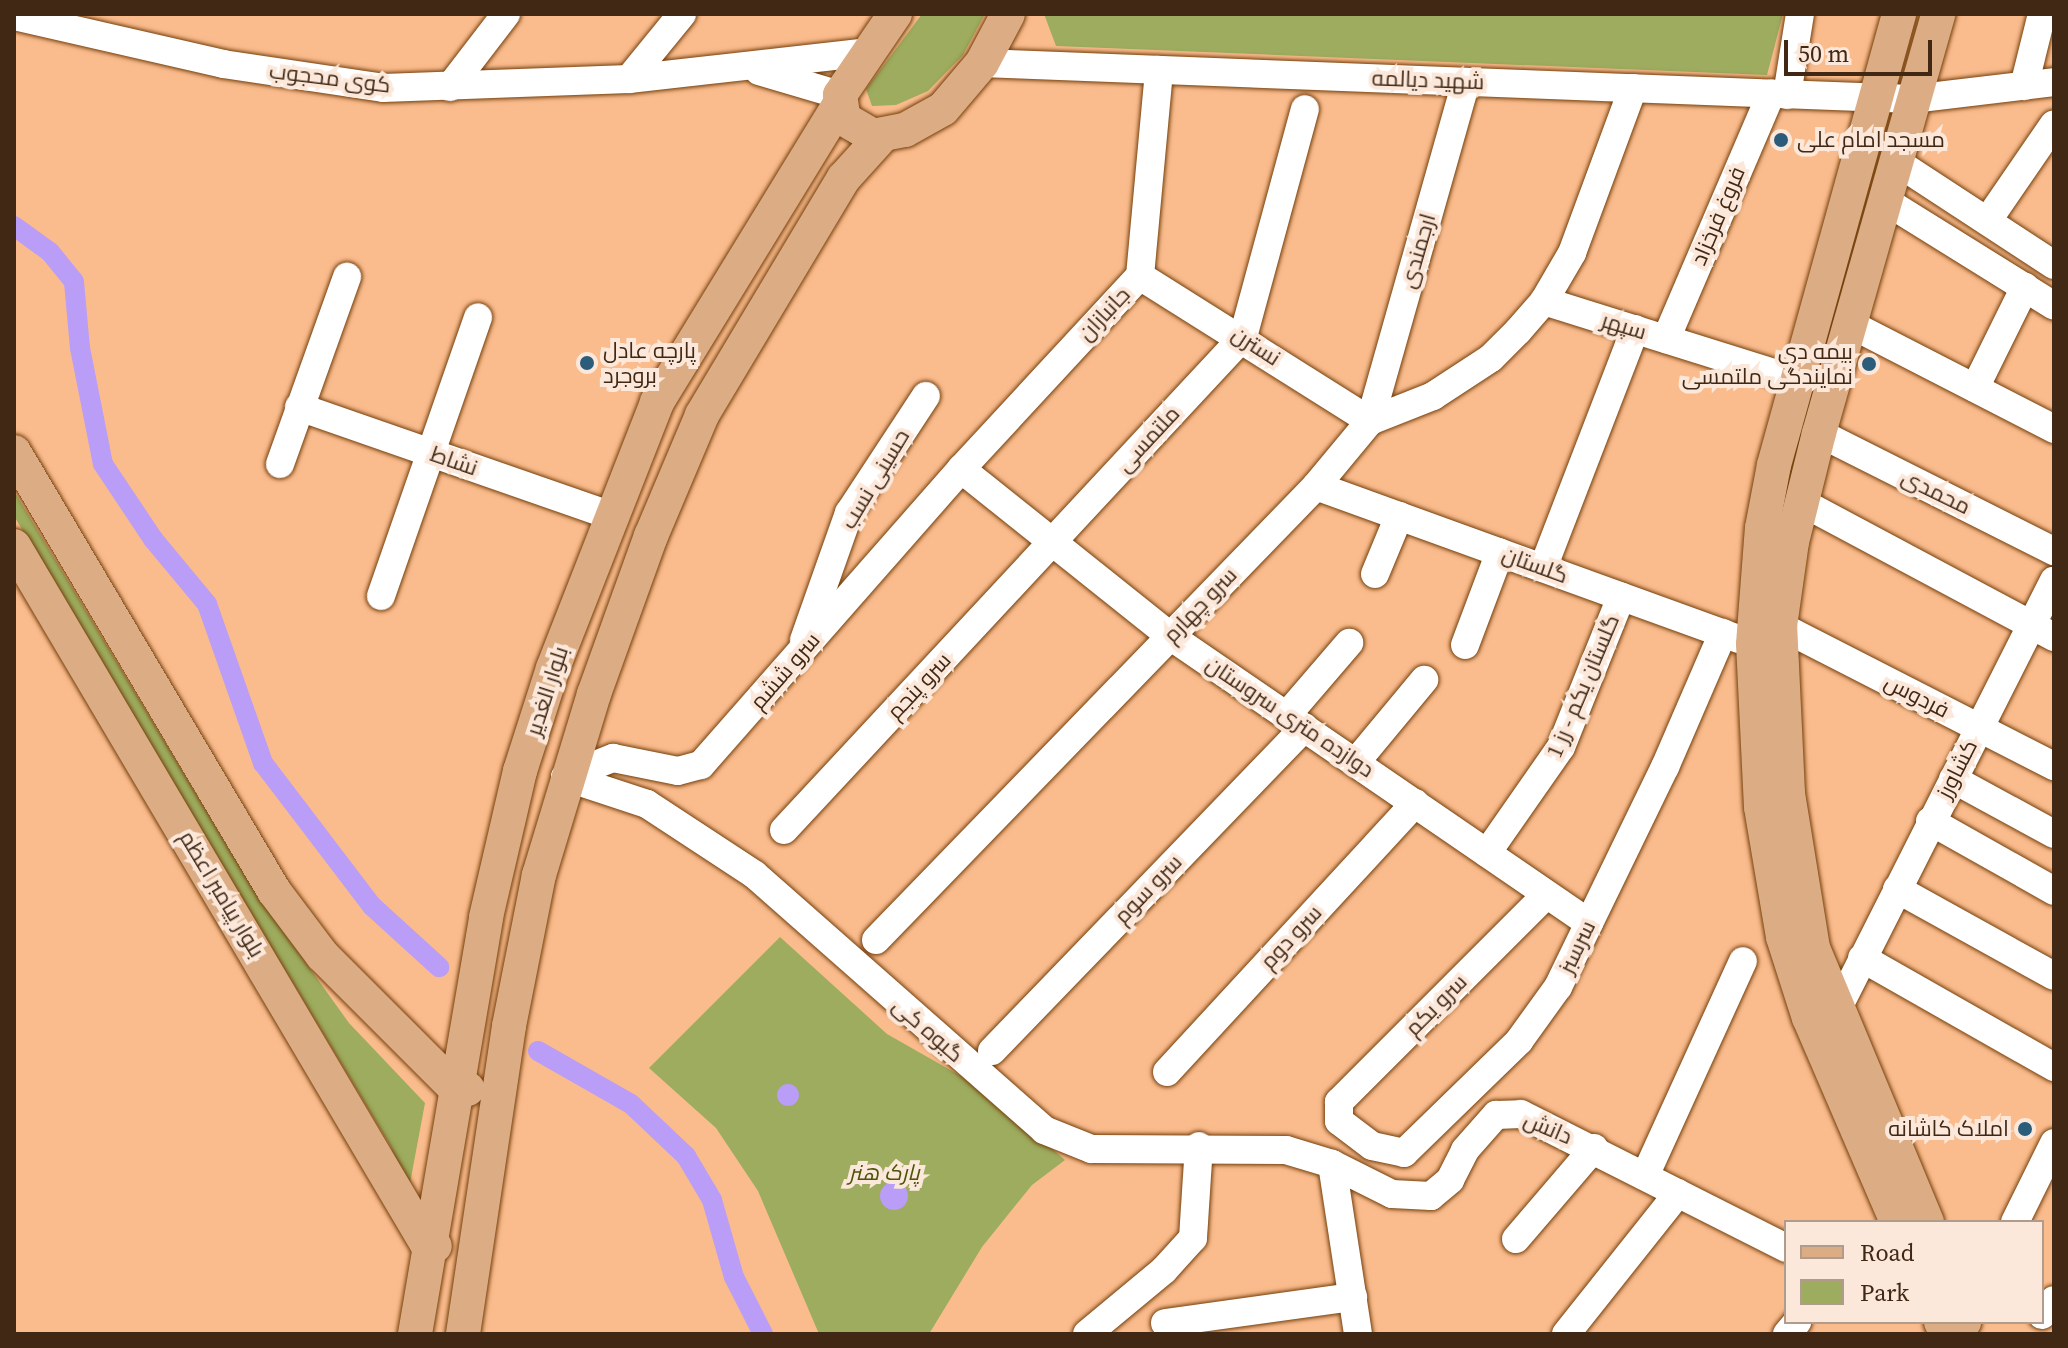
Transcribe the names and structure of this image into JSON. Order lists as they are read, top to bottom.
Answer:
{
  "streets": {
    "main road": ["بلوار الغدیر", "بلوار پیامبر اعظم"],
    "street": [
      "کوی محجوب",
      "شهید دیالمه",
      "فروغ فرخزاد",
      "ارجمندی",
      "جانبازان",
      "سپهر",
      "نسترن",
      "ملتمسی",
      "نشاط",
      "حسینی نسب",
      "محمدی",
      "گلستان",
      "سرو چهارم",
      "سرو ششم",
      "سرو پنجم",
      "گلستان یکم - رز 1",
      "فردوس",
      "دوازده متری سروستان",
      "کشاورز",
      "سرو سوم",
      "سرو دوم",
      "سرسبز",
      "سرو یکم",
      "گیوه کی",
      "دانش"
    ]
  },
  "crossings": [
    ["کوی محجوب", "بلوار الغدیر"],
    ["شهید دیالمه", "فروغ فرخزاد"],
    ["شهید دیالمه", "ارجمندی"],
    ["شهید دیالمه", "جانبازان"],
    ["شهید دیالمه", "سرو چهارم"],
    ["فروغ فرخزاد", "سپهر"],
    ["ارجمندی", "نسترن"],
    ["ارجمندی", "سرو چهارم"],
    ["جانبازان", "نسترن"],
    ["جانبازان", "سرو ششم"],
    ["جانبازان", "دوازده متری سروستان"],
    ["سپهر", "سرو چهارم"],
    ["نسترن", "ملتمسی"],
    ["نسترن", "سرو چهارم"],
    ["ملتمسی", "سرو پنجم"],
    ["ملتمسی", "دوازده متری سروستان"],
    ["نشاط", "بلوار الغدیر"],
    ["حسینی نسب", "سرو ششم"],
    ["گلستان", "سرو چهارم"],
    ["گلستان", "گلستان یکم - رز 1"],
    ["گلستان", "فردوس"],
    ["گلستان", "سرسبز"],
    ["سرو چهارم", "دوازده متری سروستان"],
    ["سرو ششم", "بلوار الغدیر"],
    ["سرو ششم", "دوازده متری سروستان"],
    ["سرو ششم", "گیوه کی"],
    ["سرو پنجم", "دوازده متری سروستان"],
    ["گلستان یکم - رز 1", "دوازده متری سروستان"],
    ["بلوار الغدیر", "بلوار پیامبر اعظم"],
    ["بلوار الغدیر", "گیوه کی"],
    ["فردوس", "کشاورز"],
    ["فردوس", "سرسبز"],
    ["دوازده متری سروستان", "سرو سوم"],
    ["دوازده متری سروستان", "سرو دوم"],
    ["دوازده متری سروستان", "سرسبز"],
    ["دوازده متری سروستان", "سرو یکم"],
    ["سرسبز", "سرو یکم"],
    ["گیوه کی", "دانش"]
  ],
  "parks": ["پارک هنر"],
  "places": [
    "مسجد امام علی",
    "پارچه عادل بروجرد",
    "بیمه دی نمایندگی ملتمسی",
    "املاک کاشانه"
  ],
  "legend": ["Road", "Park"],
  "scale_bar": "50 m"
}
